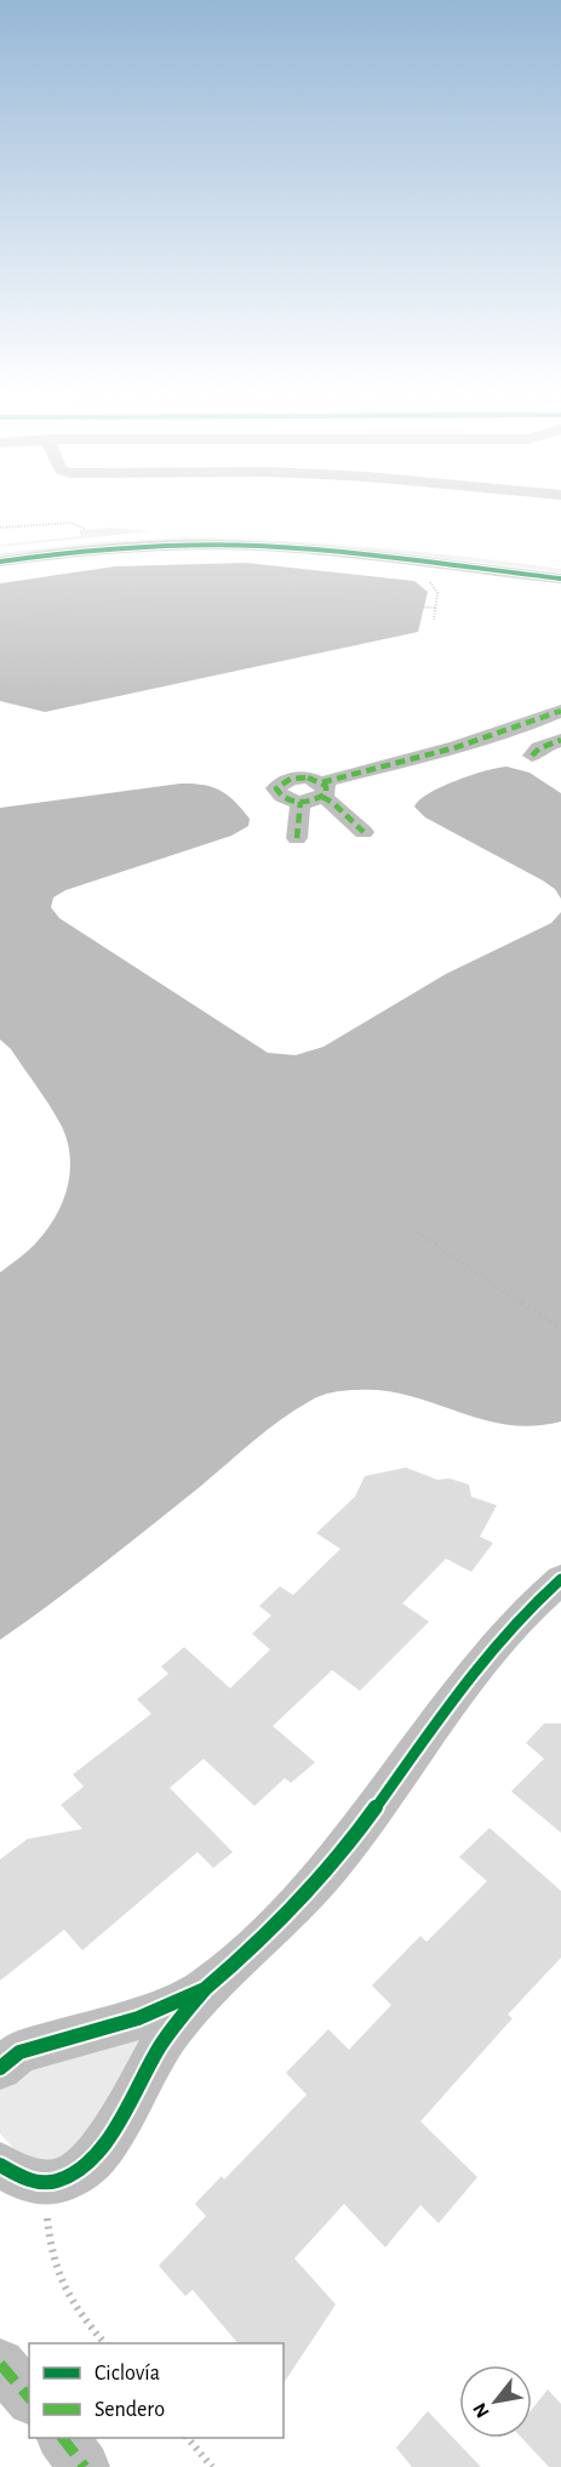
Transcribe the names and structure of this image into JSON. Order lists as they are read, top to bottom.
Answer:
{
  "legend": ["Ciclovía", "Sendero"],
  "north": "bottom left"
}
